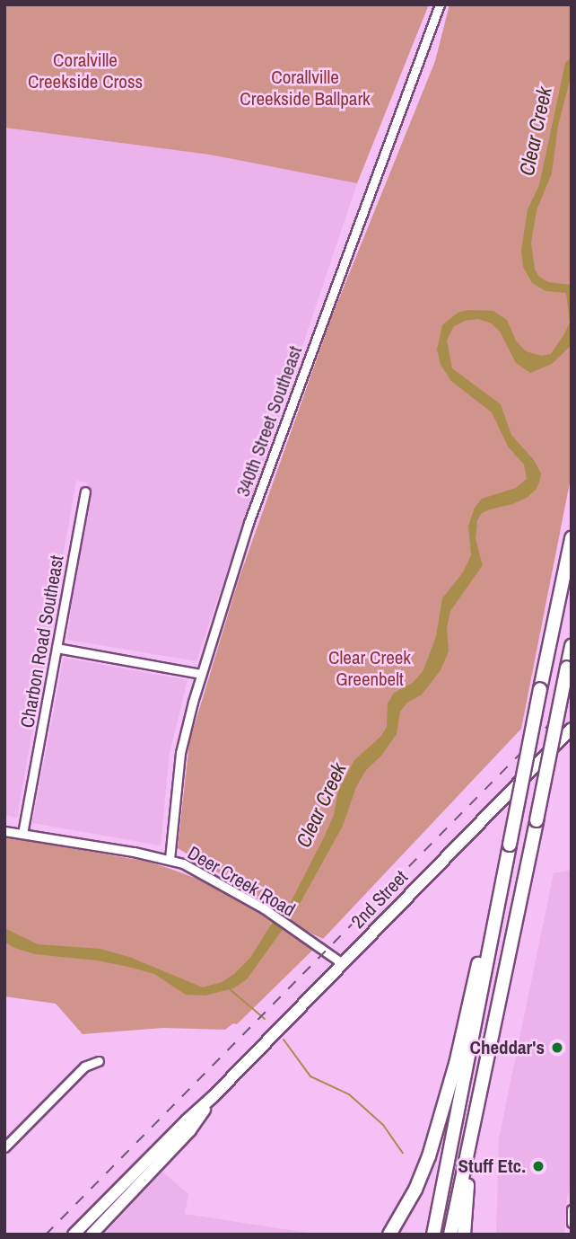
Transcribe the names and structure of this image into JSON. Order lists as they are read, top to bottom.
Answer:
{
  "streets": {
    "main road": ["2nd Street"],
    "street": ["340th Street Southeast", "Charbon Road Southeast", "Deer Creek Road"]
  },
  "crossings": [
    ["340th Street Southeast", "Deer Creek Road"],
    ["Charbon Road Southeast", "Deer Creek Road"],
    ["Deer Creek Road", "2nd Street"]
  ],
  "water": ["Clear Creek"],
  "parks": ["Coralville Creekside Cross", "Corallville Creekside Ballpark", "Clear Creek Greenbelt"],
  "places": ["Cheddar's", "Stuff Etc."]
}
